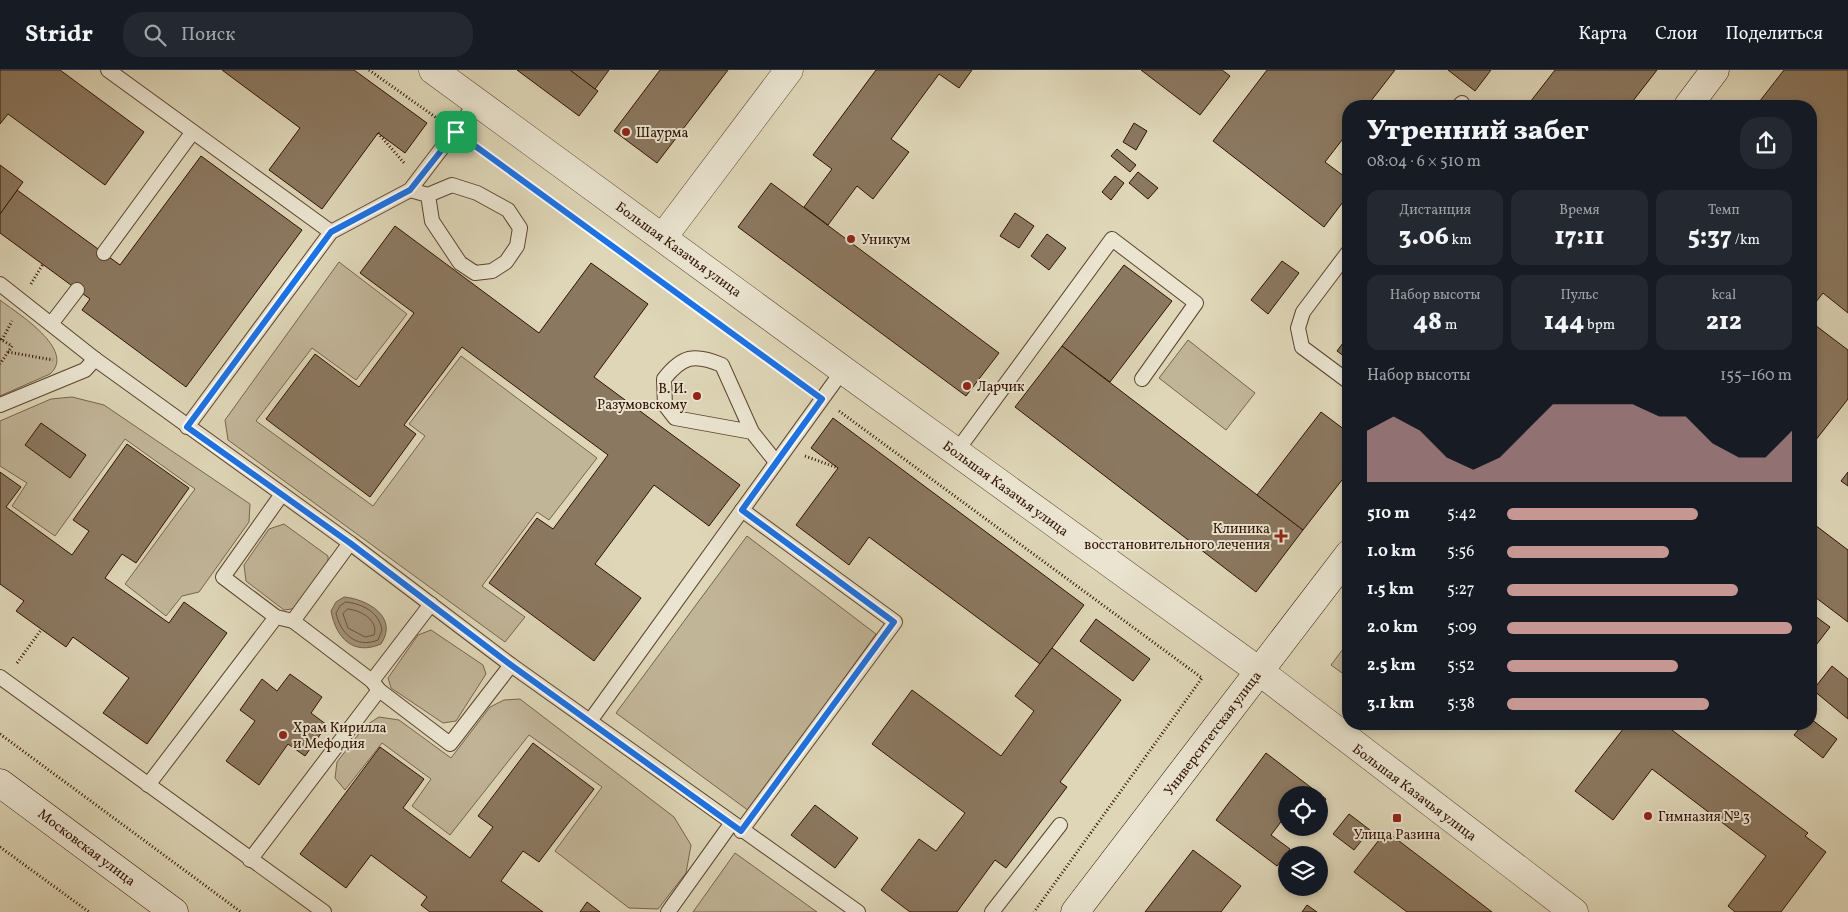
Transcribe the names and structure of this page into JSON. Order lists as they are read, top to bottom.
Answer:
{
  "streets": {
    "street": ["Большая Казачья улица", "Университетская улица", "Московская улица"]
  },
  "crossings": [
    ["Большая Казачья улица", "Университетская улица"]
  ],
  "places": {
    "other": [
      "Шаурма",
      "Уникум",
      "Ларчик",
      "В. И. Разумовскому",
      "Храм Кирилла и Мефодия",
      "Гимназия № 3"
    ],
    "health": ["Клиника восстановительного лечения"],
    "transit": ["Улица Разина"]
  },
  "page": {
    "header": "Stridr",
    "search": "Поиск",
    "nav": ["Карта", "Слои", "Поделиться"],
    "heading": ["Утренний забег", "08:04 · 6 × 510 m"],
    "stats": [
      ["Дистанция", "3.06 km"],
      ["Время", "17:11"],
      ["Темп", "5:37 /km"],
      ["Набор высоты", "48 m"],
      ["Пульс", "144 bpm"],
      ["kcal", "212"]
    ],
    "chart": ["Набор высоты", "155–160 m"],
    "list": [
      {
        "name": "510 m",
        "note": "5:42"
      },
      {
        "name": "1.0 km",
        "note": "5:56"
      },
      {
        "name": "1.5 km",
        "note": "5:27"
      },
      {
        "name": "2.0 km",
        "note": "5:09"
      },
      {
        "name": "2.5 km",
        "note": "5:52"
      },
      {
        "name": "3.1 km",
        "note": "5:38"
      }
    ]
  }
}
